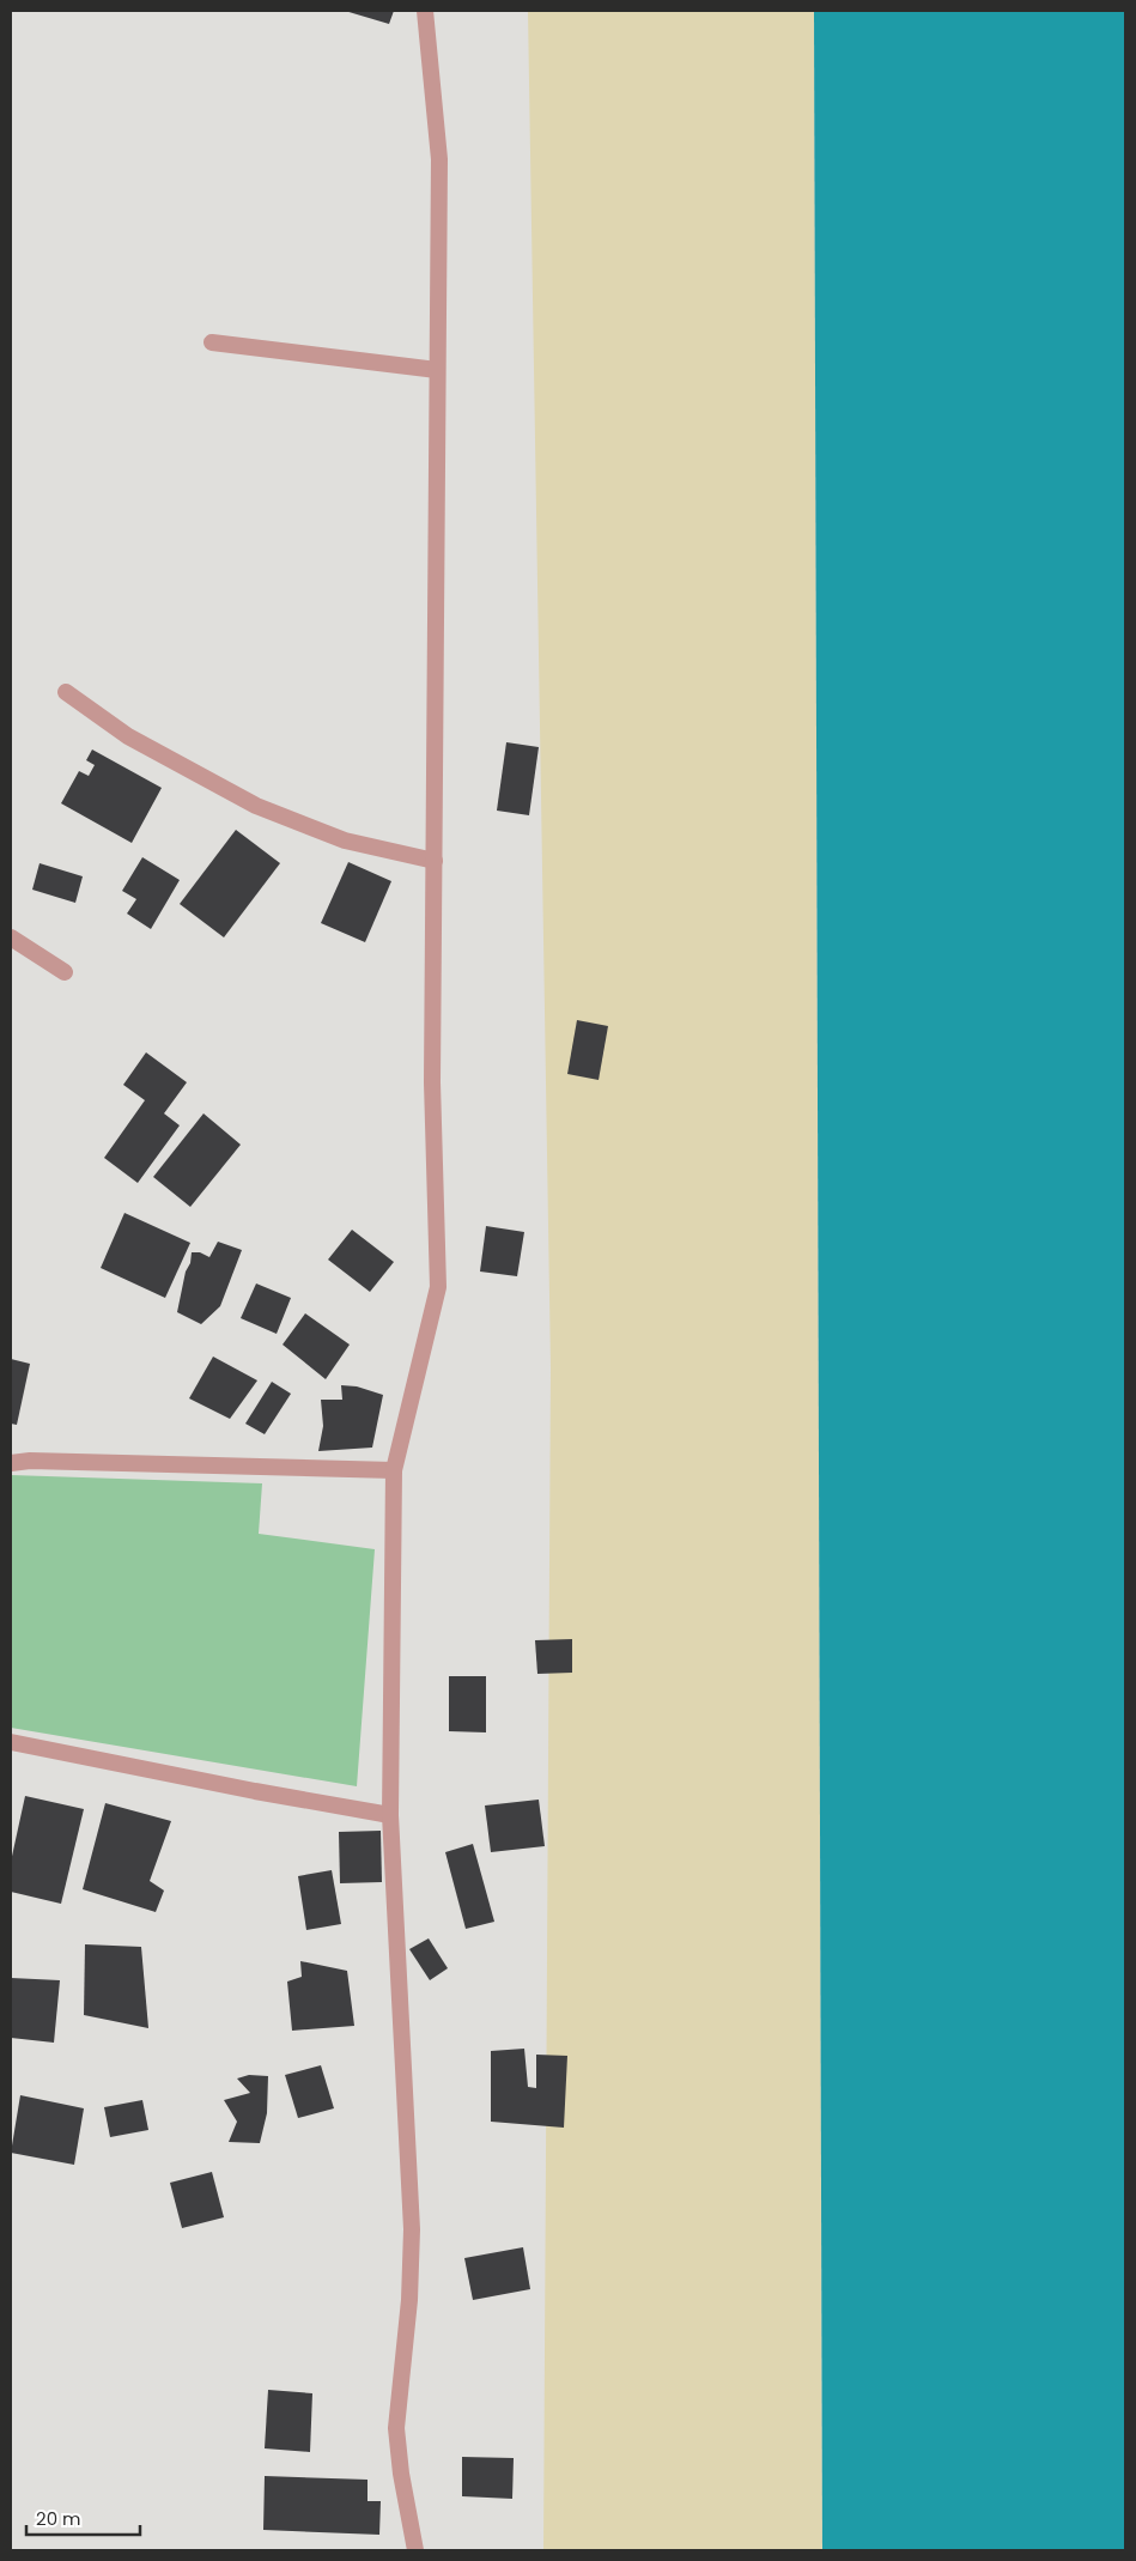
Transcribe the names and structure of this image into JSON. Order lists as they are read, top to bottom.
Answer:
{
  "scale_bar": "20 m"
}
